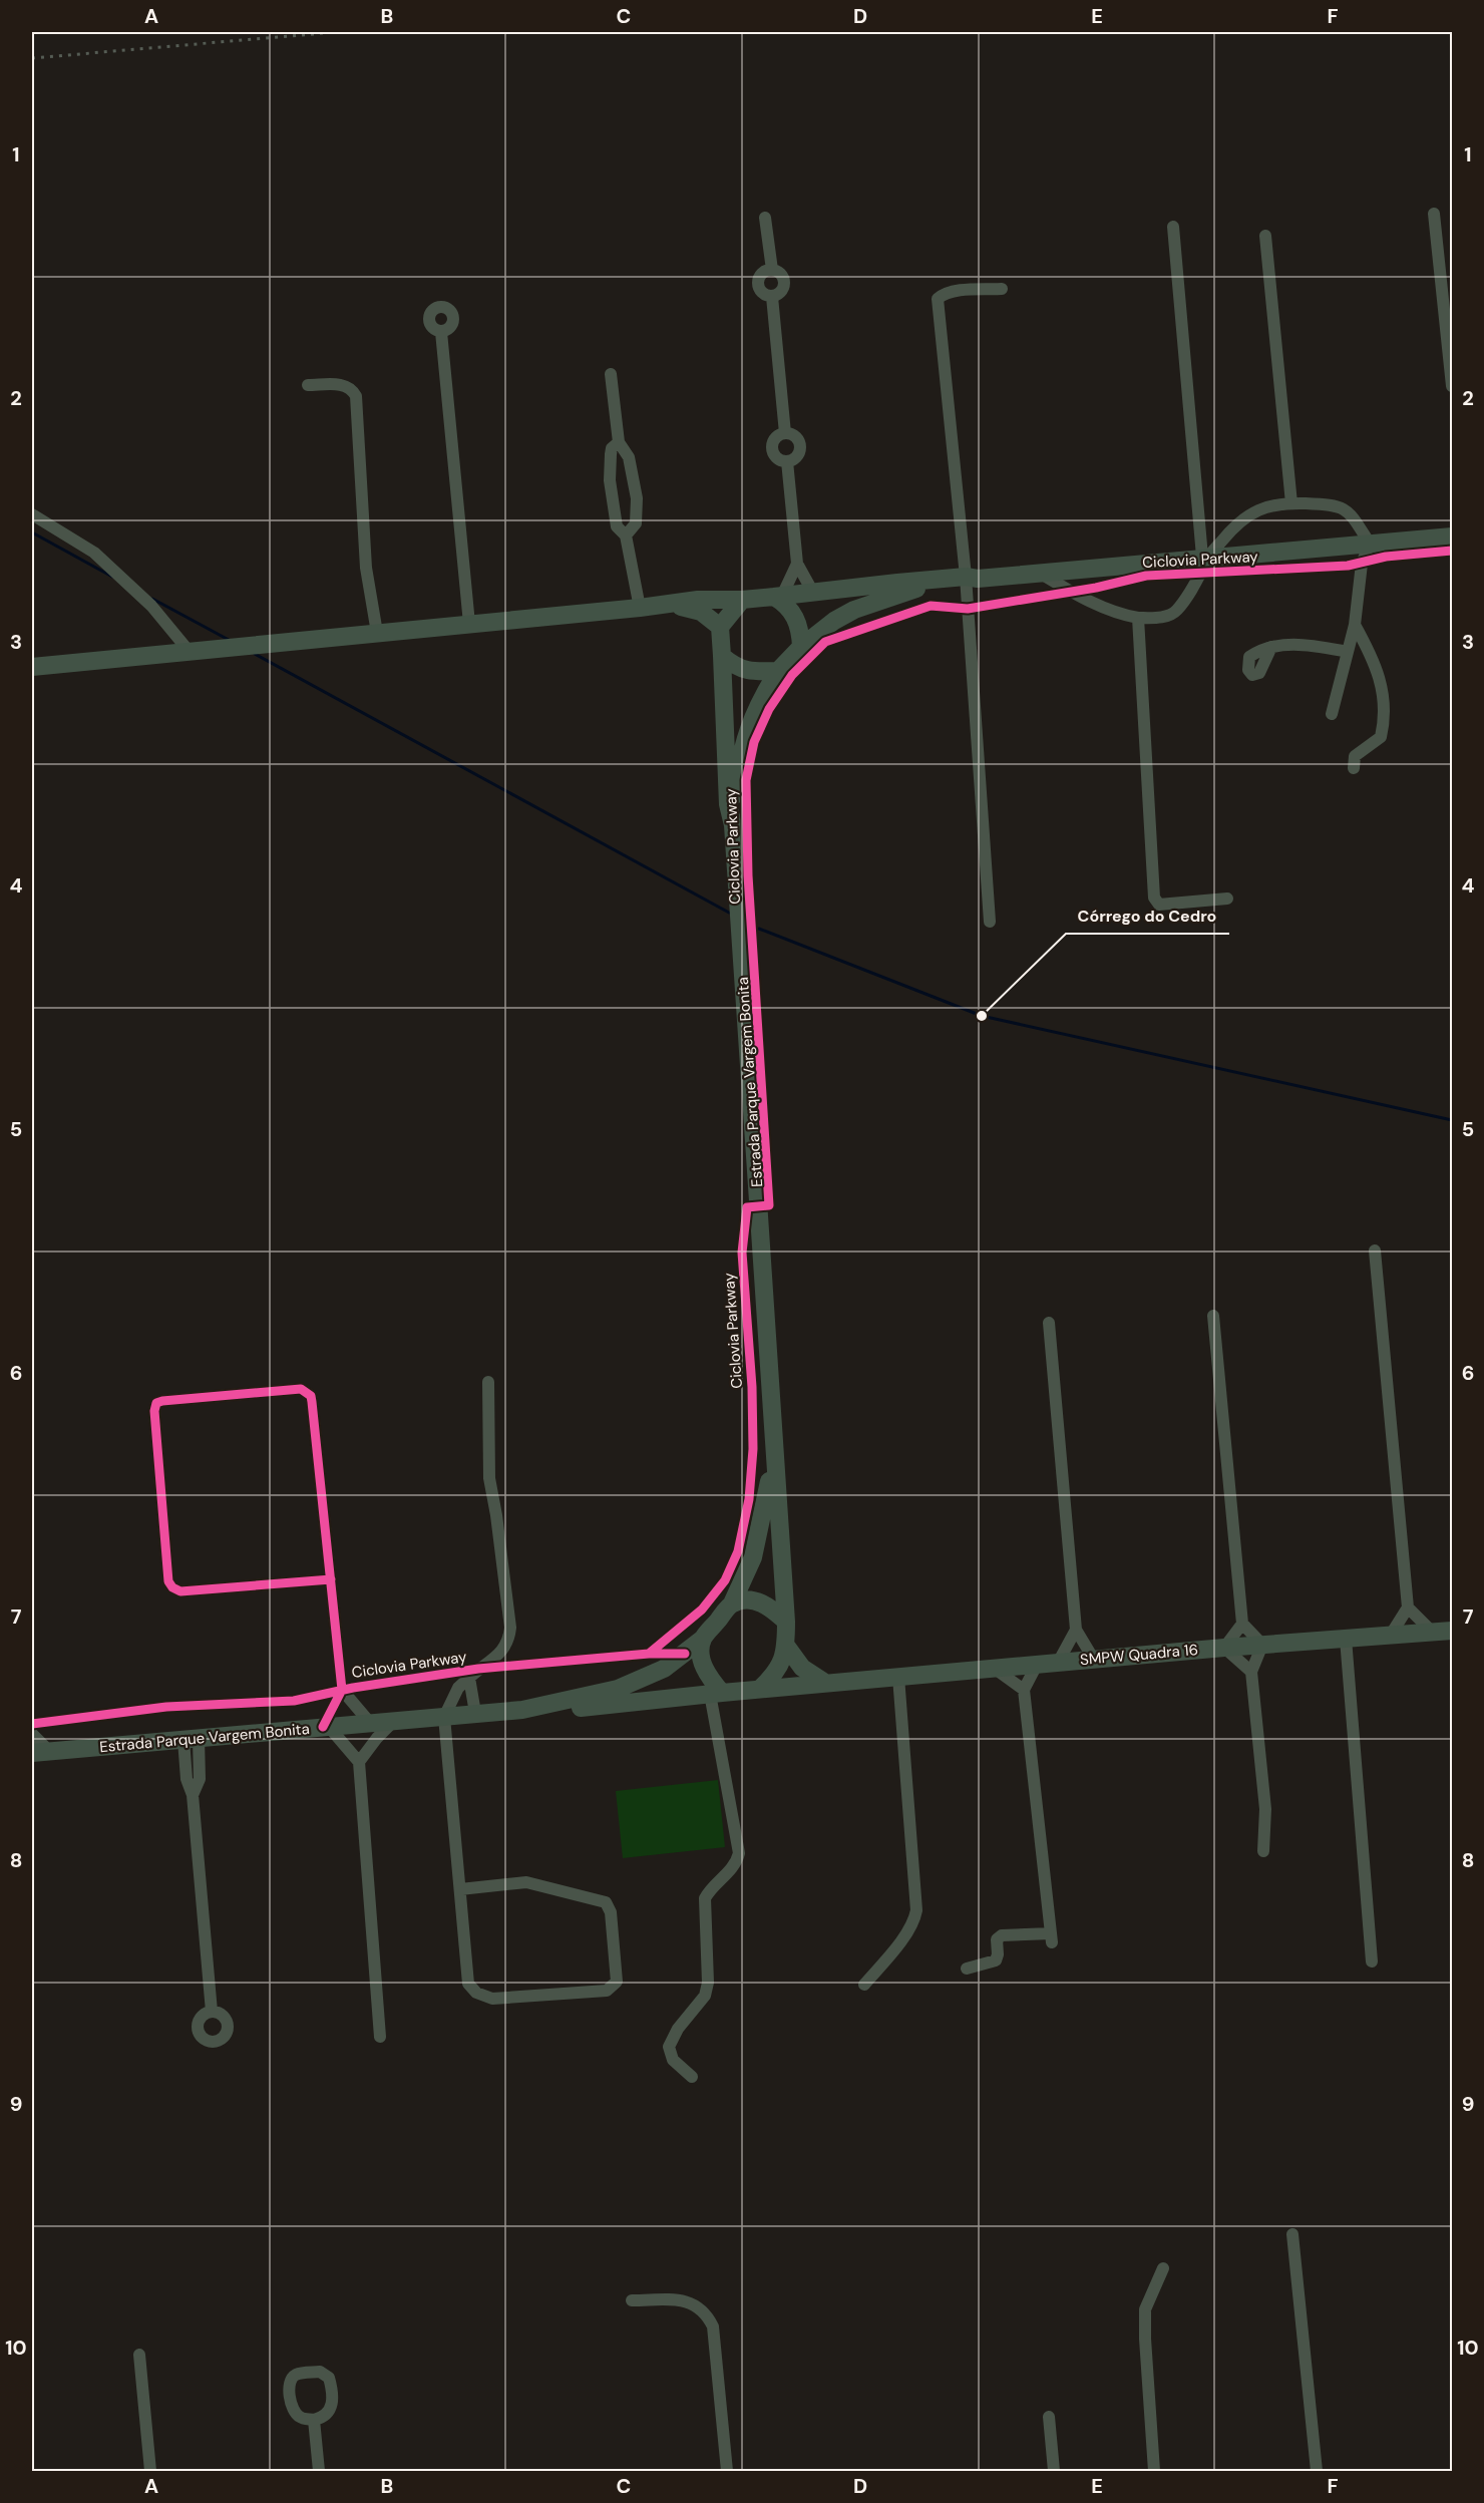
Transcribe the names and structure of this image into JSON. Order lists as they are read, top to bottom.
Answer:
{
  "streets": {
    "main road": ["Estrada Parque Vargem Bonita", "SMPW Quadra 16"],
    "cycle path": ["Ciclovia Parkway"]
  },
  "crossings": [
    ["Estrada Parque Vargem Bonita", "SMPW Quadra 16"]
  ],
  "places": ["Córrego do Cedro"],
  "grid": {
    "columns": [
      "A",
      "B",
      "C",
      "D",
      "E",
      "F"
    ],
    "rows": [
      "1",
      "2",
      "3",
      "4",
      "5",
      "6",
      "7",
      "8",
      "9",
      "10"
    ]
  }
}
